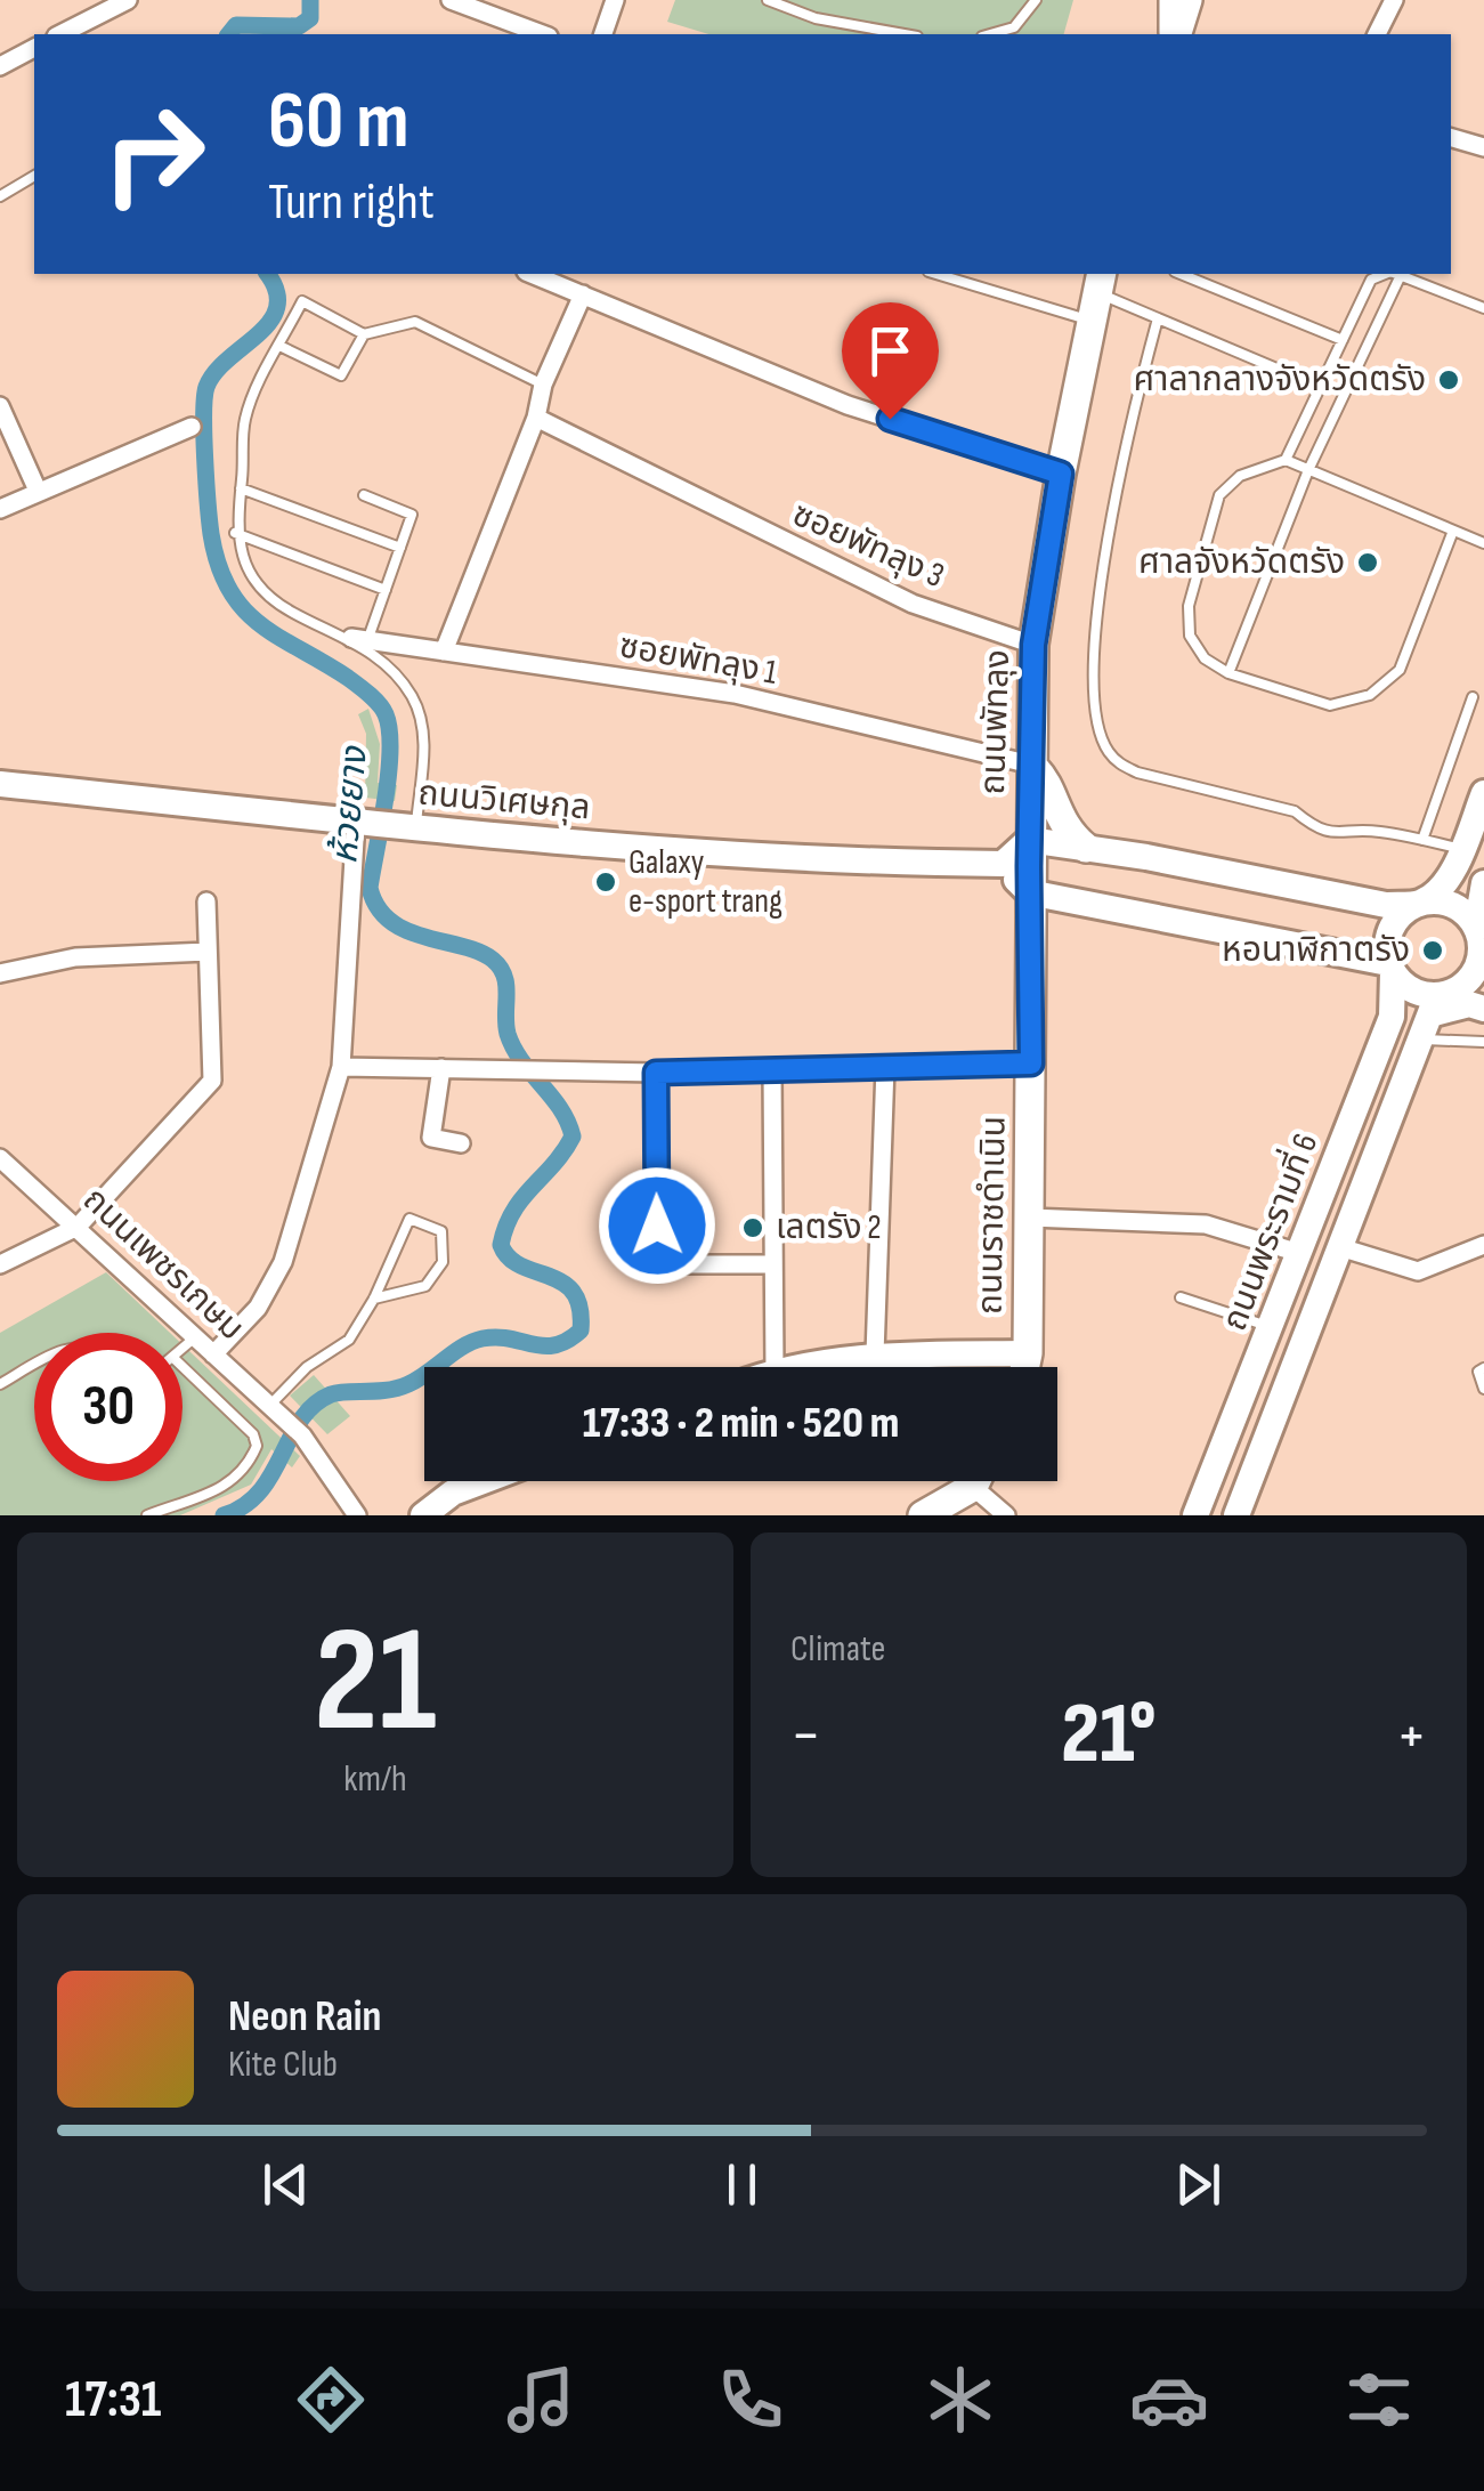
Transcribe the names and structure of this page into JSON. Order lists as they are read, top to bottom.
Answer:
{
  "streets": {
    "main road": [
      "ถนนพัทลุง",
      "ถนนวิเศษกุล",
      "ถนนราชดำเนิน",
      "ถนนพระรามที่ 6"
    ],
    "street": ["ซอยพัทลุง 3", "ซอยพัทลุง 1", "ถนนเพชรเกษม"]
  },
  "crossings": [
    ["ซอยพัทลุง 3", "ถนนพัทลุง"],
    ["ซอยพัทลุง 1", "ถนนพัทลุง"],
    ["ถนนพัทลุง", "ถนนราชดำเนิน"]
  ],
  "water": ["ห้วยยาง"],
  "places": [
    "ศาลากลางจังหวัดตรัง",
    "ศาลจังหวัดตรัง",
    "Galaxy e-sport trang",
    "หอนาฬิกาตรัง",
    "เลตรัง 2"
  ],
  "page": {
    "turn": ["60 m", "Turn right"],
    "limit": "30",
    "trip": "17:33 · 2 min · 520 m",
    "tile": [
      ["21", "km/h"],
      "Climate"
    ],
    "heat": ["−", "21°", "+"],
    "song": ["Neon Rain", "Kite Club"],
    "tabs": "17:31"
  }
}
